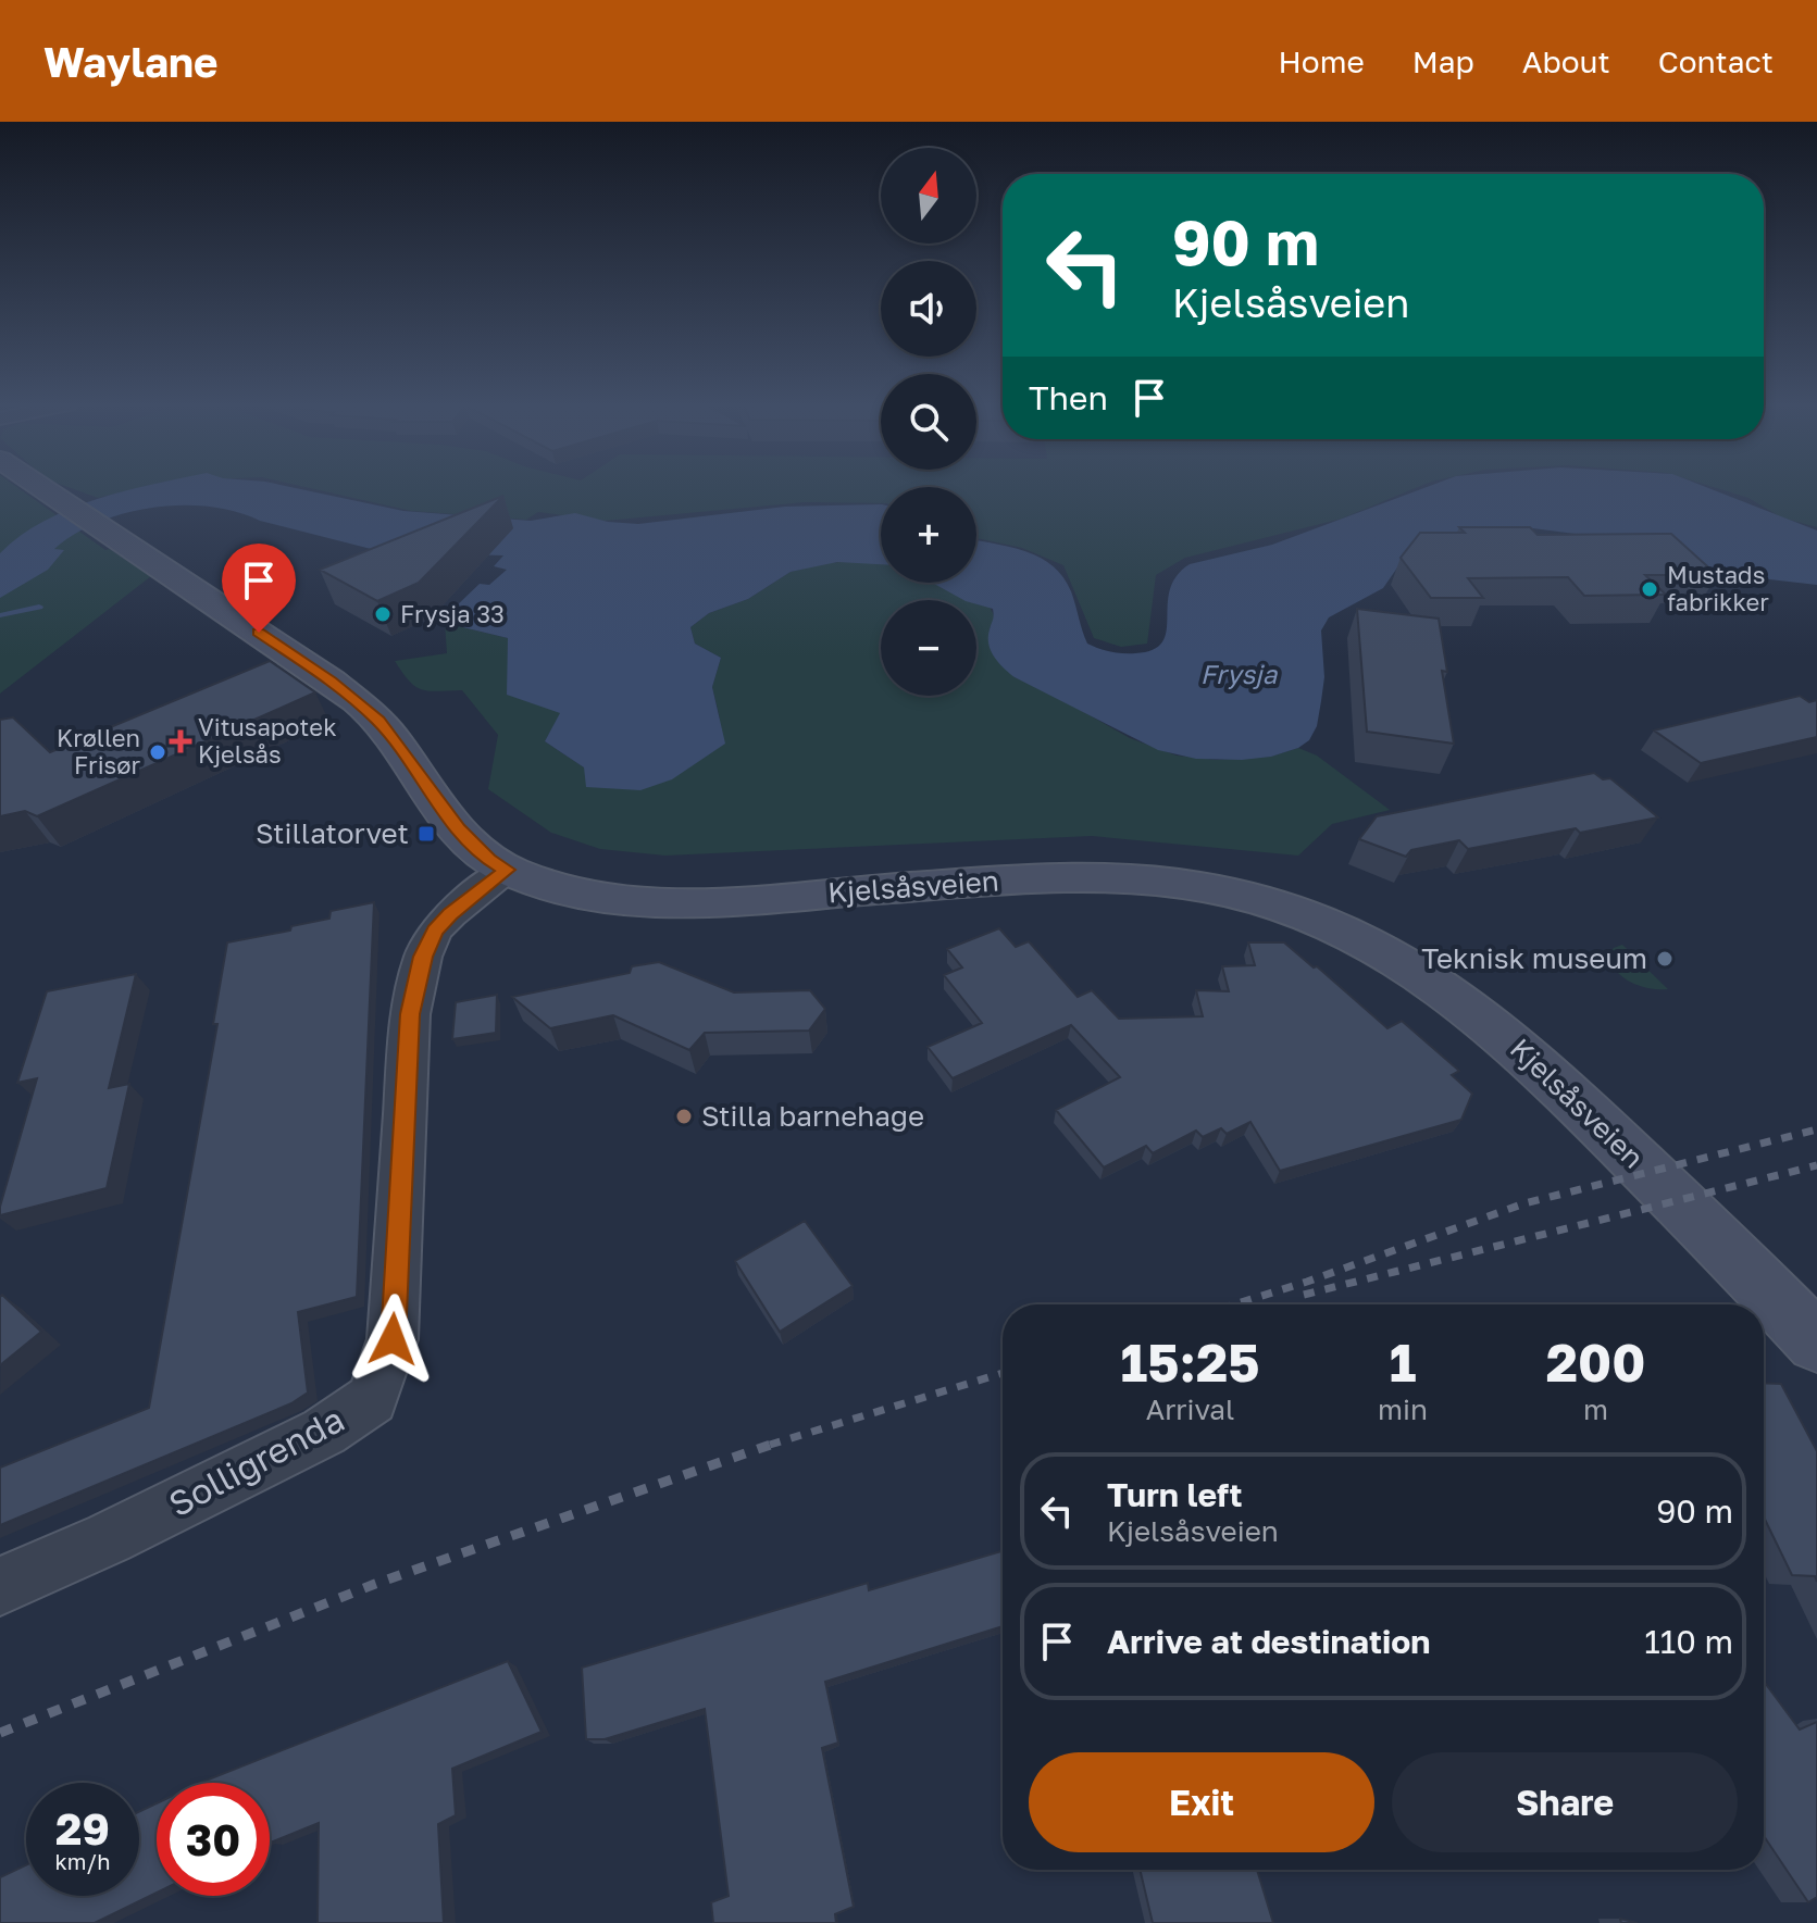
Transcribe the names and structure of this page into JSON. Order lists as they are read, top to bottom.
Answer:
{
  "streets": {
    "main road": ["Kjelsåsveien"],
    "street": ["Solligrenda"]
  },
  "crossings": [
    ["Kjelsåsveien", "Solligrenda"]
  ],
  "water": ["Frysja"],
  "places": {
    "other": [
      "Mustads fabrikker",
      "Frysja 33",
      "Krøllen Frisør",
      "Teknisk museum",
      "Stilla barnehage"
    ],
    "health": ["Vitusapotek Kjelsås"],
    "transit": ["Stillatorvet"]
  },
  "north": "top",
  "page": {
    "header": "Waylane",
    "nav": [
      "Home",
      "Map",
      "About",
      "Contact"
    ],
    "map_buttons": ["+", "−"],
    "turn": ["90 m", "Kjelsåsveien"],
    "then": "Then",
    "eta": [
      "15:25",
      "Arrival",
      "1",
      "min",
      "200",
      "m"
    ],
    "list": [
      {
        "name": "Turn left",
        "note": "Kjelsåsveien",
        "value": "90 m"
      },
      {
        "name": "Arrive at destination",
        "value": "110 m"
      }
    ],
    "buttons": ["Exit", "Share"],
    "speed": "29 km/h",
    "limit": "30"
  }
}
